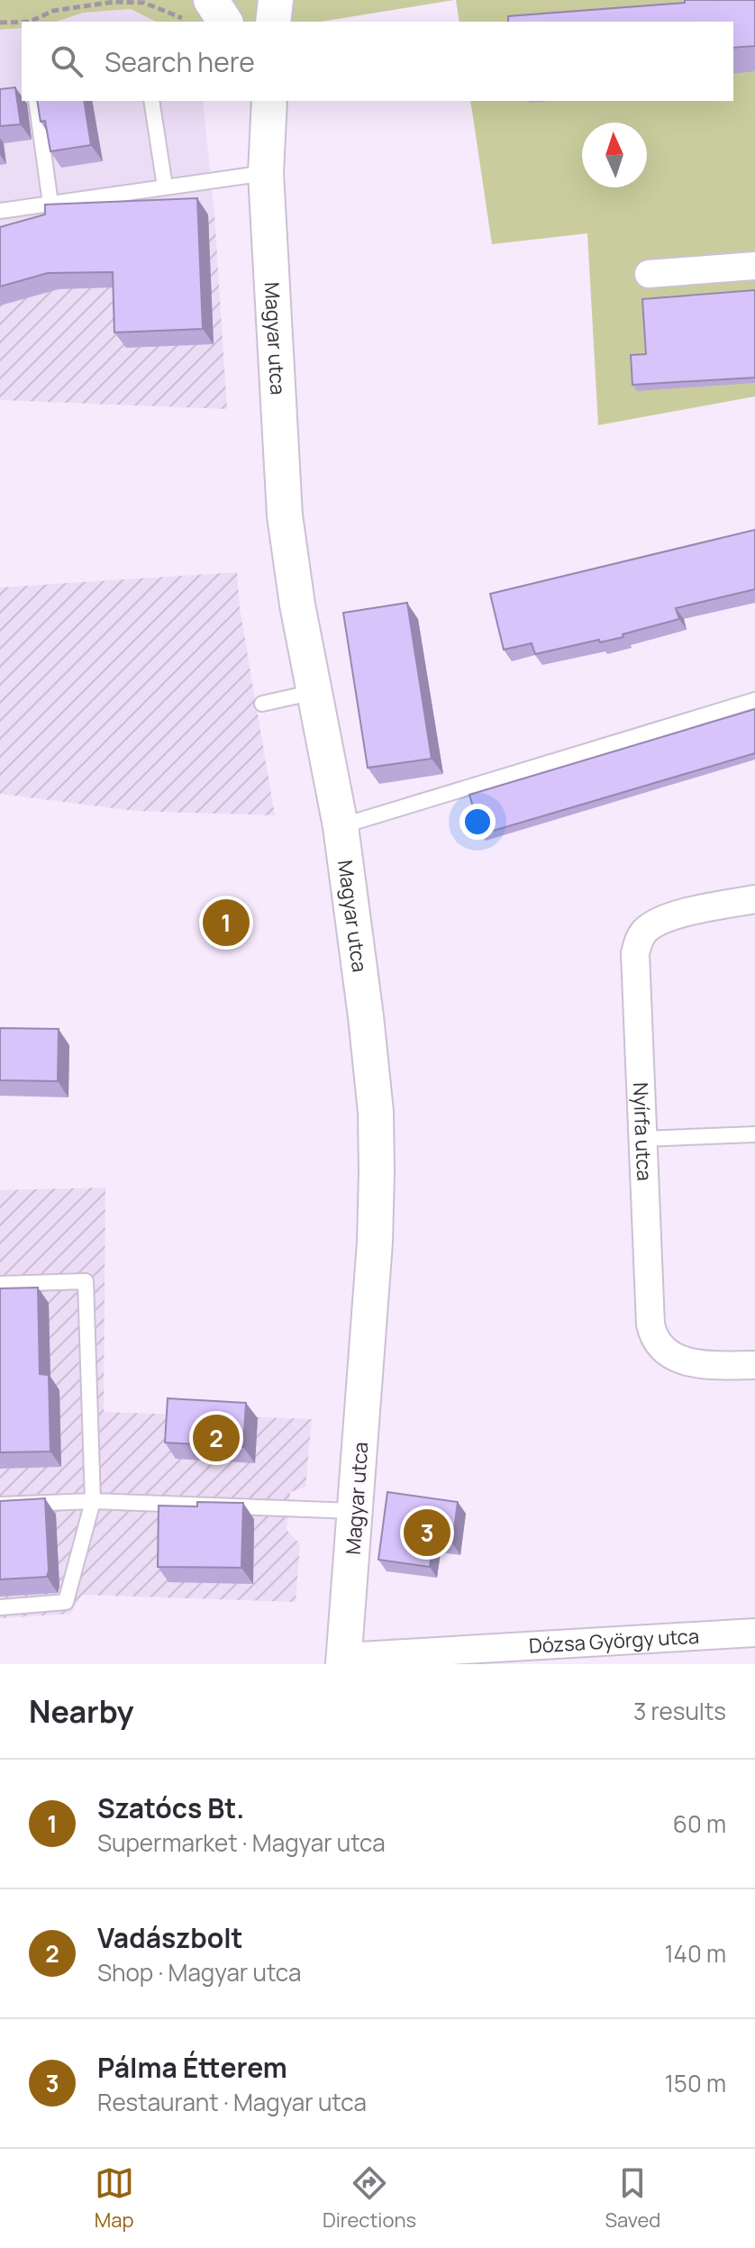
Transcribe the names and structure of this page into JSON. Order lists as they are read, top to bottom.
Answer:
{
  "streets": {
    "street": ["Magyar utca", "Nyírfa utca", "Dózsa György utca"]
  },
  "crossings": [
    ["Magyar utca", "Dózsa György utca"]
  ],
  "north": "top",
  "page": {
    "search": "Search here",
    "pins": ["1", "2", "3"],
    "heading": ["Nearby", "3 results"],
    "list": [
      {
        "mark": "1",
        "name": "Szatócs Bt.",
        "note": "Supermarket · Magyar utca",
        "value": "60 m"
      },
      {
        "mark": "2",
        "name": "Vadászbolt",
        "note": "Shop · Magyar utca",
        "value": "140 m"
      },
      {
        "mark": "3",
        "name": "Pálma Étterem",
        "note": "Restaurant · Magyar utca",
        "value": "150 m"
      }
    ],
    "nav": ["Map", "Directions", "Saved"]
  }
}
